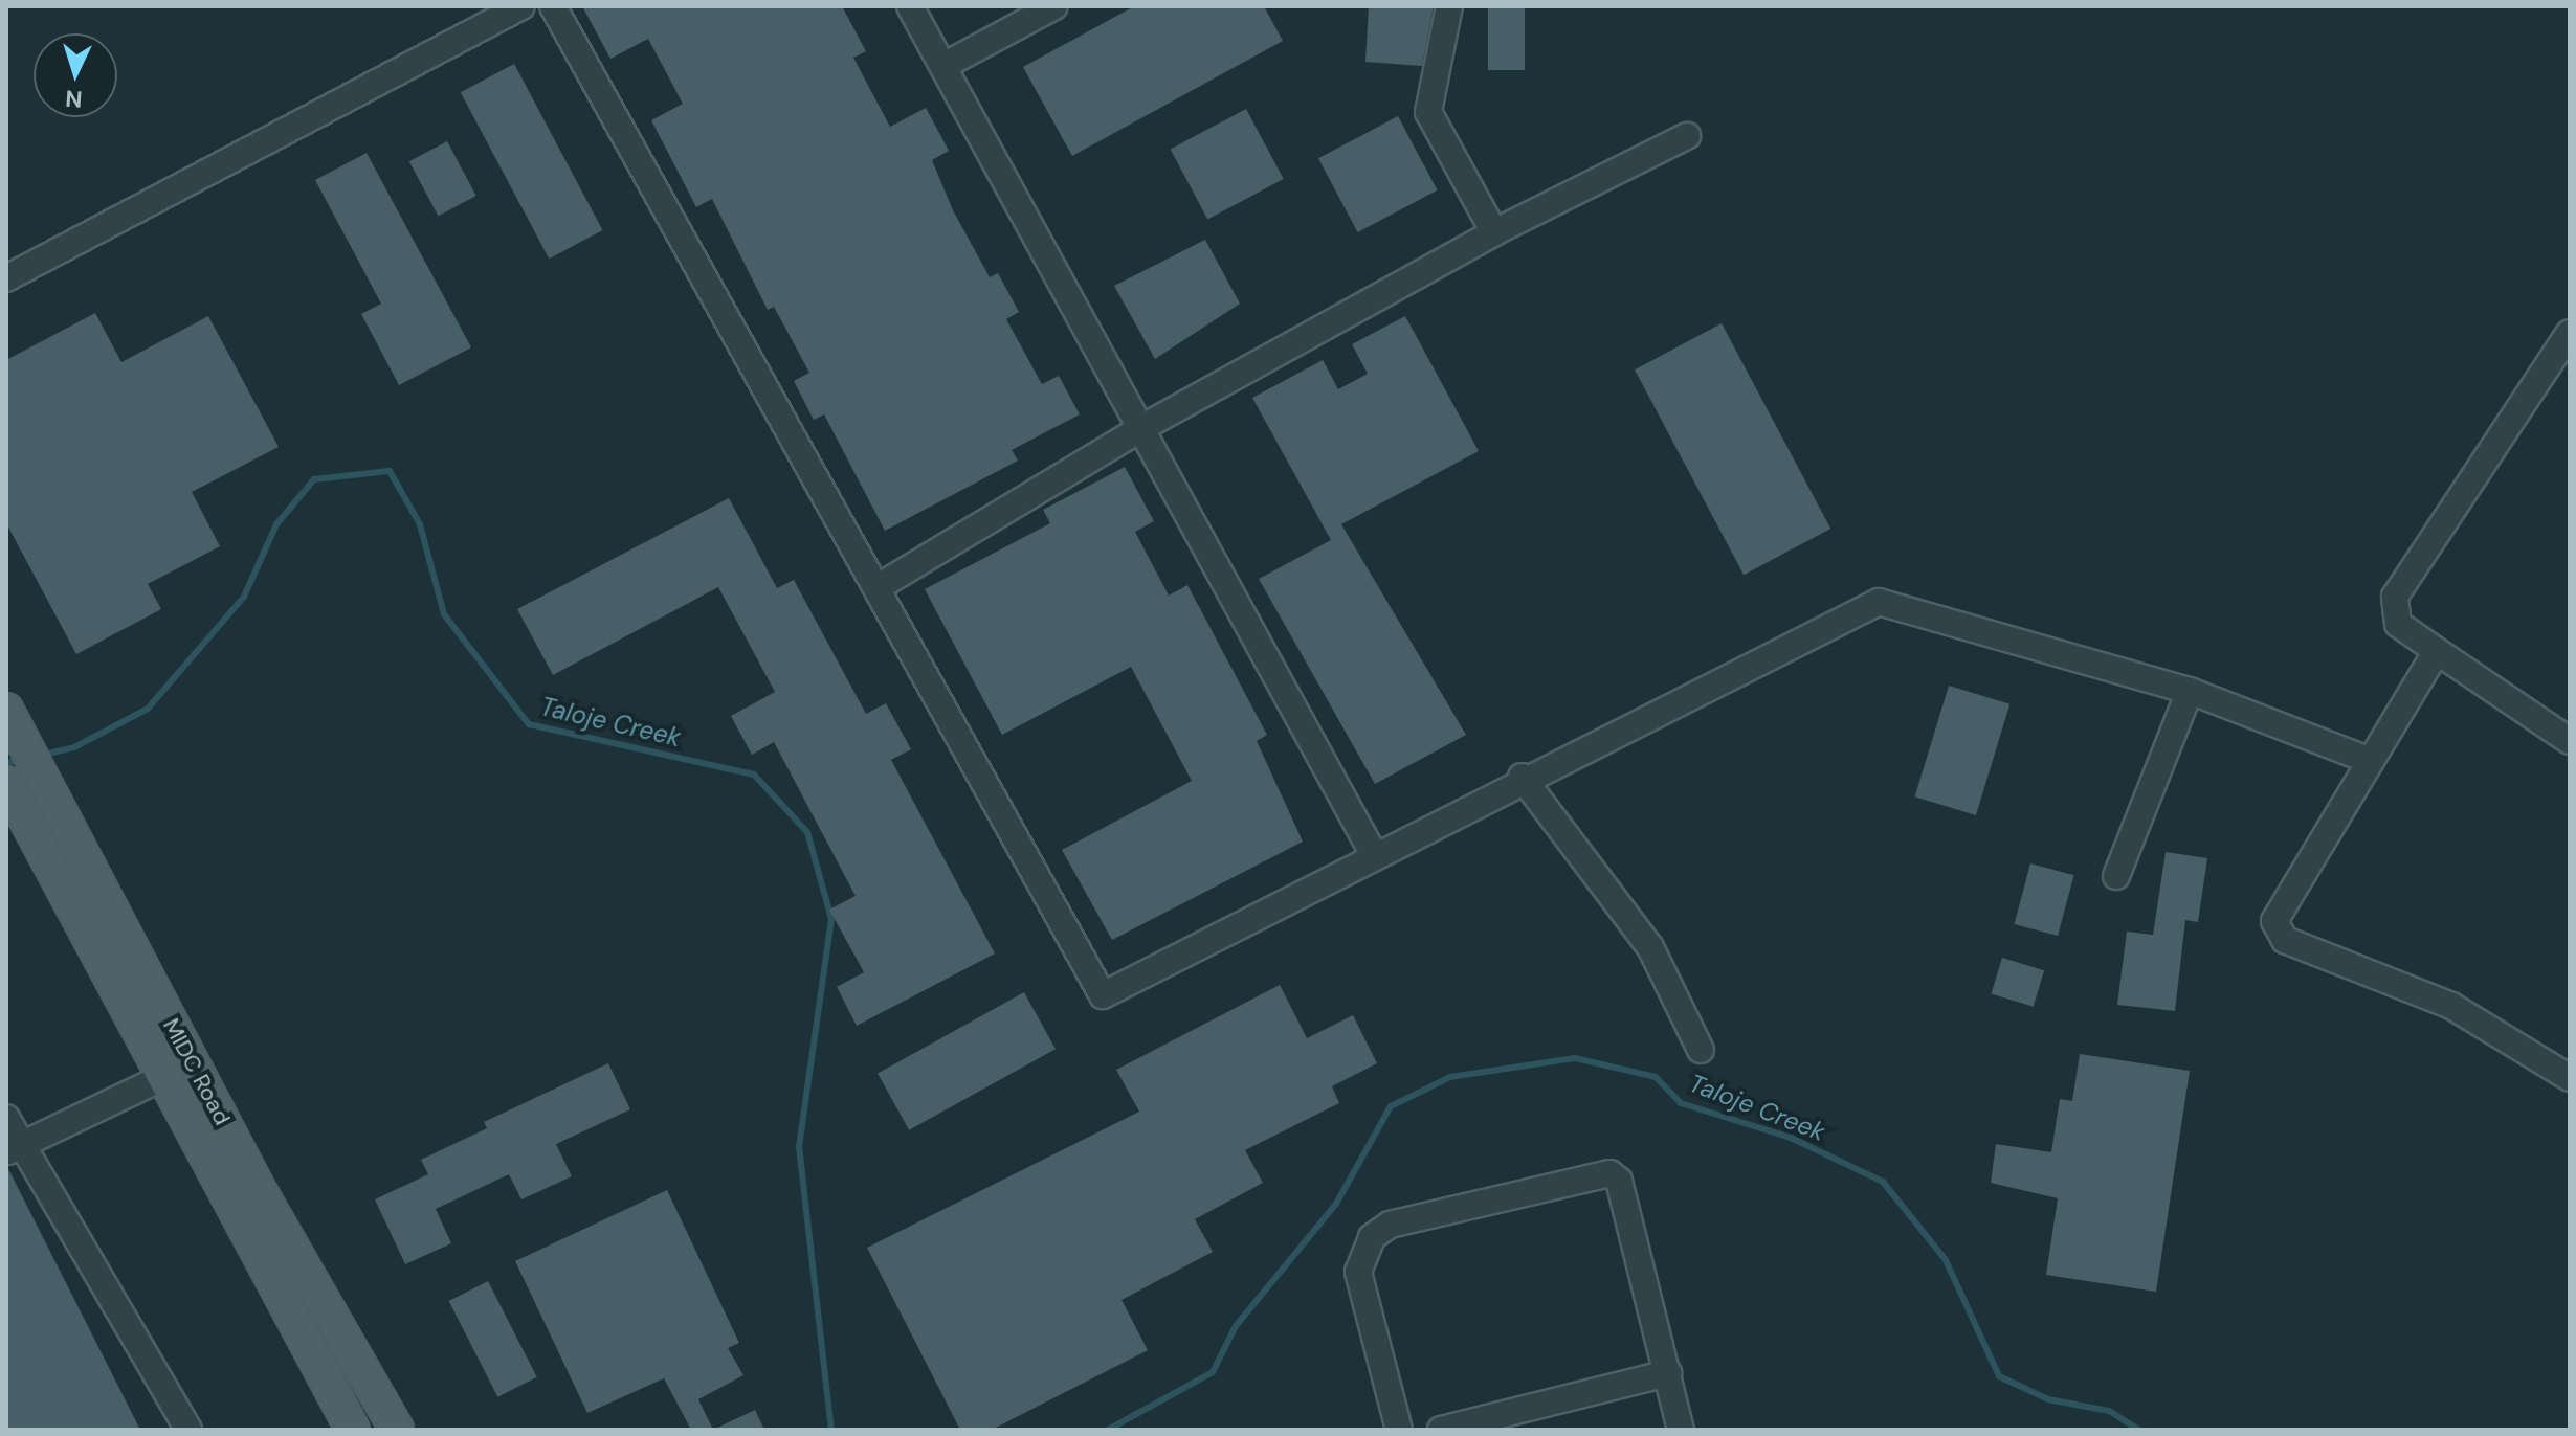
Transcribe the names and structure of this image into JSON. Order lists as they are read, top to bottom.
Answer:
{
  "streets": {
    "main road": ["MIDC Road"]
  },
  "water": ["Taloje Creek"],
  "north": "bottom"
}
